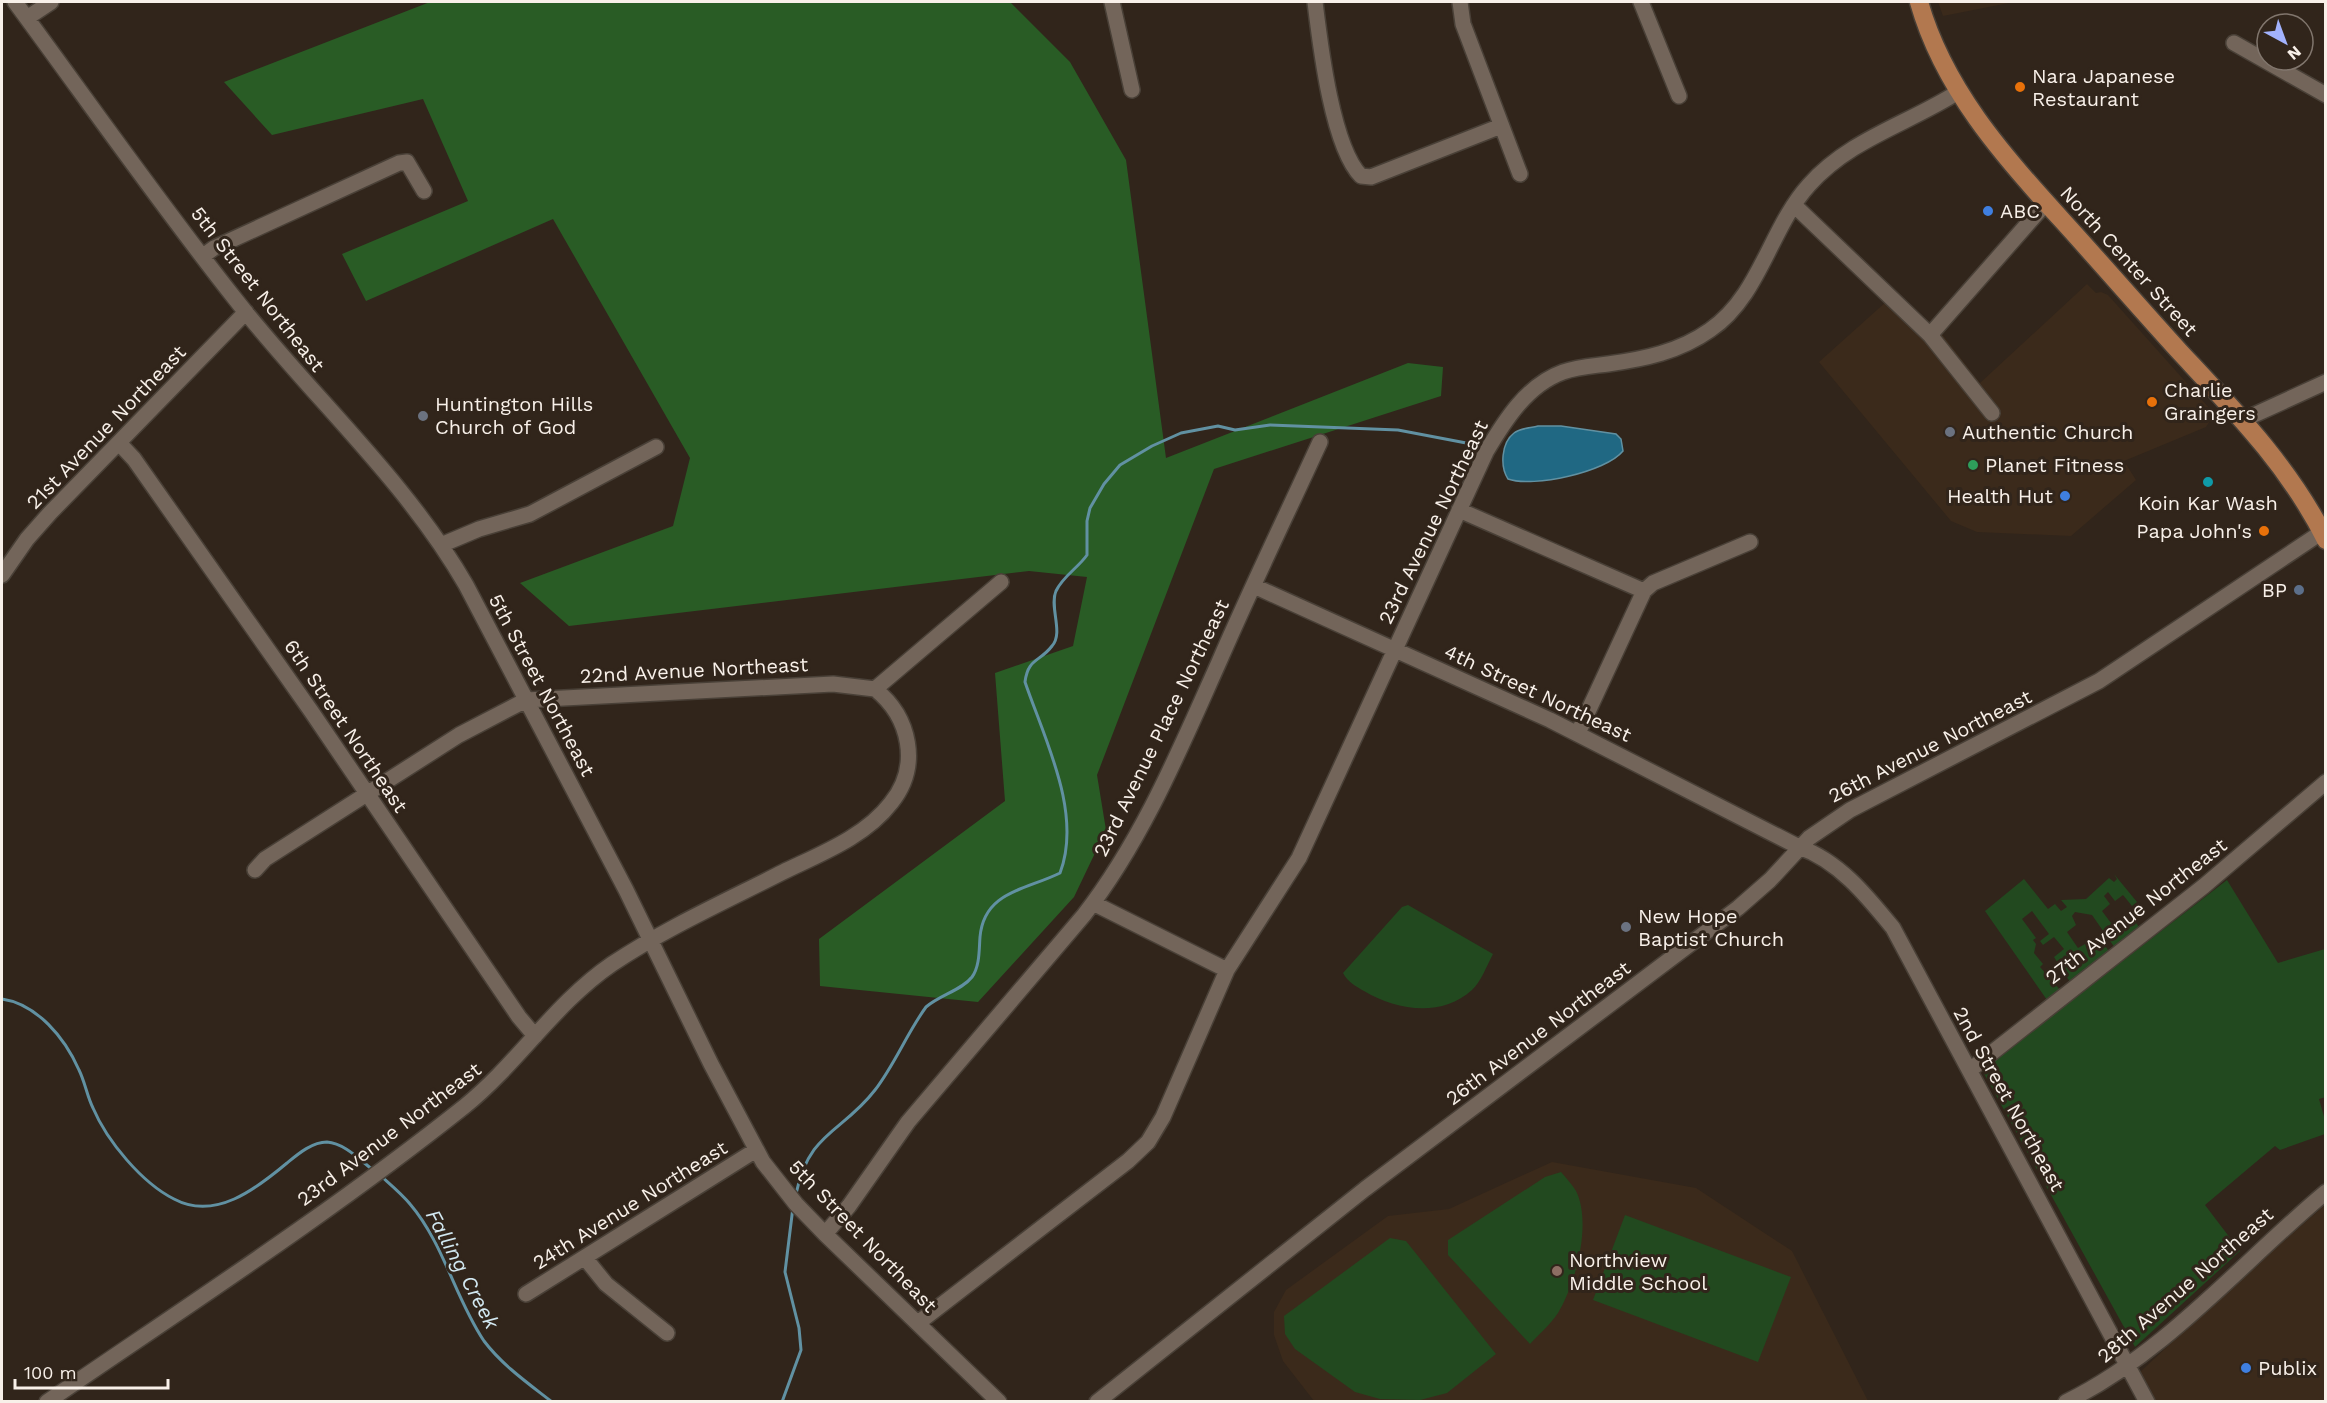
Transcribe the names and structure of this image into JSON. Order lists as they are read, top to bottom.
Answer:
{
  "streets": {
    "main road": ["North Center Street"],
    "street": [
      "5th Street Northeast",
      "21st Avenue Northeast",
      "23rd Avenue Northeast",
      "22nd Avenue Northeast",
      "4th Street Northeast",
      "6th Street Northeast",
      "23rd Avenue Place Northeast",
      "26th Avenue Northeast",
      "27th Avenue Northeast",
      "2nd Street Northeast",
      "24th Avenue Northeast",
      "28th Avenue Northeast"
    ]
  },
  "crossings": [
    ["North Center Street", "23rd Avenue Northeast"],
    ["North Center Street", "26th Avenue Northeast"],
    ["5th Street Northeast", "21st Avenue Northeast"],
    ["5th Street Northeast", "23rd Avenue Northeast"],
    ["5th Street Northeast", "22nd Avenue Northeast"],
    ["5th Street Northeast", "23rd Avenue Place Northeast"],
    ["5th Street Northeast", "24th Avenue Northeast"],
    ["21st Avenue Northeast", "6th Street Northeast"],
    ["23rd Avenue Northeast", "22nd Avenue Northeast"],
    ["23rd Avenue Northeast", "4th Street Northeast"],
    ["23rd Avenue Northeast", "6th Street Northeast"],
    ["22nd Avenue Northeast", "6th Street Northeast"],
    ["4th Street Northeast", "23rd Avenue Place Northeast"],
    ["4th Street Northeast", "26th Avenue Northeast"],
    ["4th Street Northeast", "2nd Street Northeast"],
    ["26th Avenue Northeast", "2nd Street Northeast"],
    ["27th Avenue Northeast", "2nd Street Northeast"],
    ["2nd Street Northeast", "28th Avenue Northeast"]
  ],
  "water": ["Falling Creek"],
  "places": [
    "Nara Japanese Restaurant",
    "ABC",
    "Charlie Graingers",
    "Huntington Hills Church of God",
    "Authentic Church",
    "Planet Fitness",
    "Koin Kar Wash",
    "Health Hut",
    "Papa John's",
    "BP",
    "New Hope Baptist Church",
    "Northview Middle School",
    "Publix"
  ],
  "scale_bar": "100 m",
  "north": "bottom right"
}
